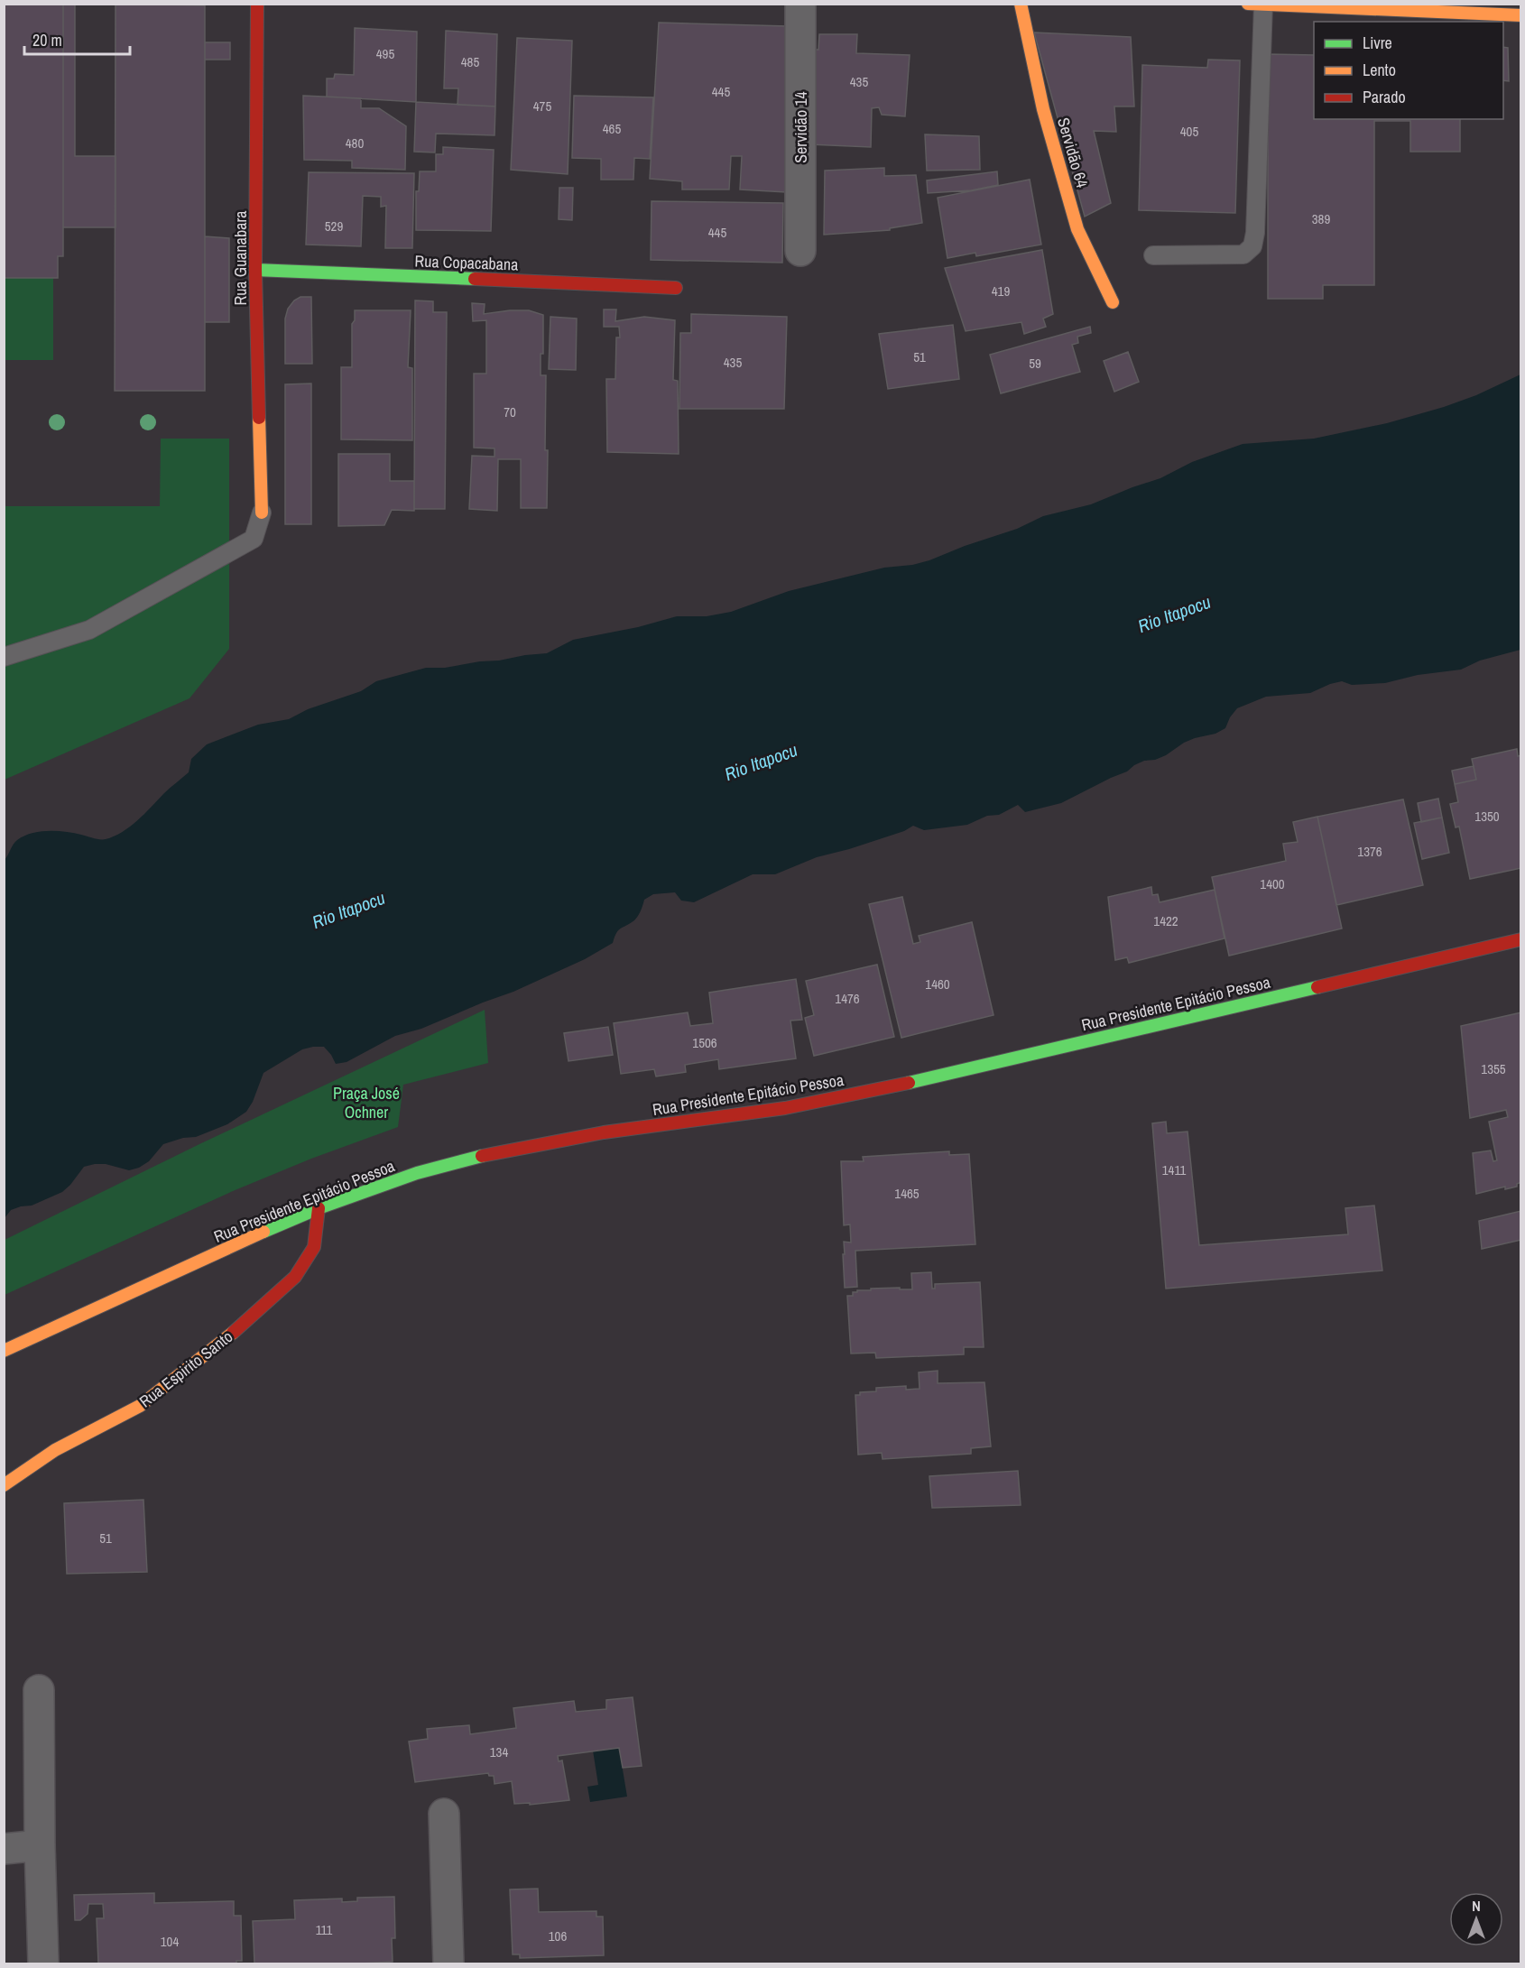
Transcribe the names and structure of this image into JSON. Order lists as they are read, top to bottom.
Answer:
{
  "streets": {
    "main road": [
      "Servidão 64",
      "Rua Guanabara",
      "Rua Copacabana",
      "Rua Presidente Epitácio Pessoa",
      "Rua Espirito Santo"
    ],
    "street": ["Servidão 14"]
  },
  "crossings": [
    ["Rua Guanabara", "Rua Copacabana"],
    ["Rua Presidente Epitácio Pessoa", "Rua Espirito Santo"]
  ],
  "water": ["Rio Itapocu"],
  "parks": ["Praça José Ochner"],
  "house_numbers": [
    "495",
    "485",
    "435",
    "445",
    "475",
    "465",
    "405",
    "480",
    "389",
    "529",
    "445",
    "419",
    "51",
    "435",
    "59",
    "70",
    "1350",
    "1376",
    "1400",
    "1422",
    "1460",
    "1476",
    "1506",
    "1355",
    "1411",
    "1465",
    "51",
    "134",
    "111",
    "106",
    "104"
  ],
  "legend": ["Livre", "Lento", "Parado"],
  "scale_bar": "20 m",
  "north": "top"
}
